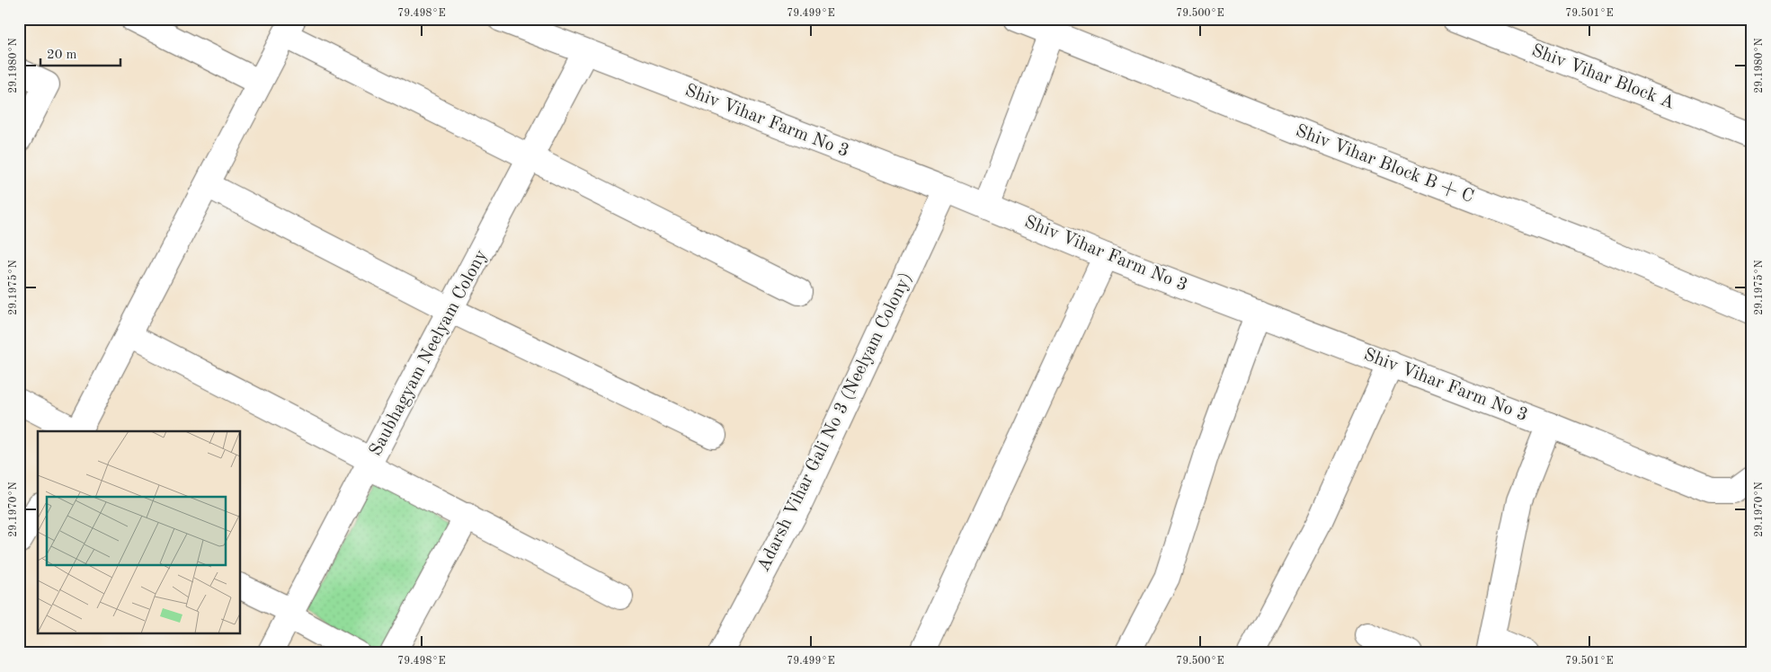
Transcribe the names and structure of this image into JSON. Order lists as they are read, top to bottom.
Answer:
{
  "streets": {
    "street": [
      "Shiv Vihar Block A",
      "Shiv Vihar Farm No 3",
      "Shiv Vihar Block B + C",
      "Saubhagyam Neelyam Colony",
      "Adarsh Vihar Gali No 3 (Neelyam Colony)"
    ]
  },
  "crossings": [
    ["Shiv Vihar Farm No 3", "Saubhagyam Neelyam Colony"],
    ["Shiv Vihar Farm No 3", "Adarsh Vihar Gali No 3 (Neelyam Colony)"]
  ],
  "scale_bar": "20 m",
  "coordinates": [
    "79.498°E",
    "79.499°E",
    "79.500°E",
    "79.501°E",
    "29.1980°N",
    "29.1975°N",
    "29.1970°N"
  ]
}
